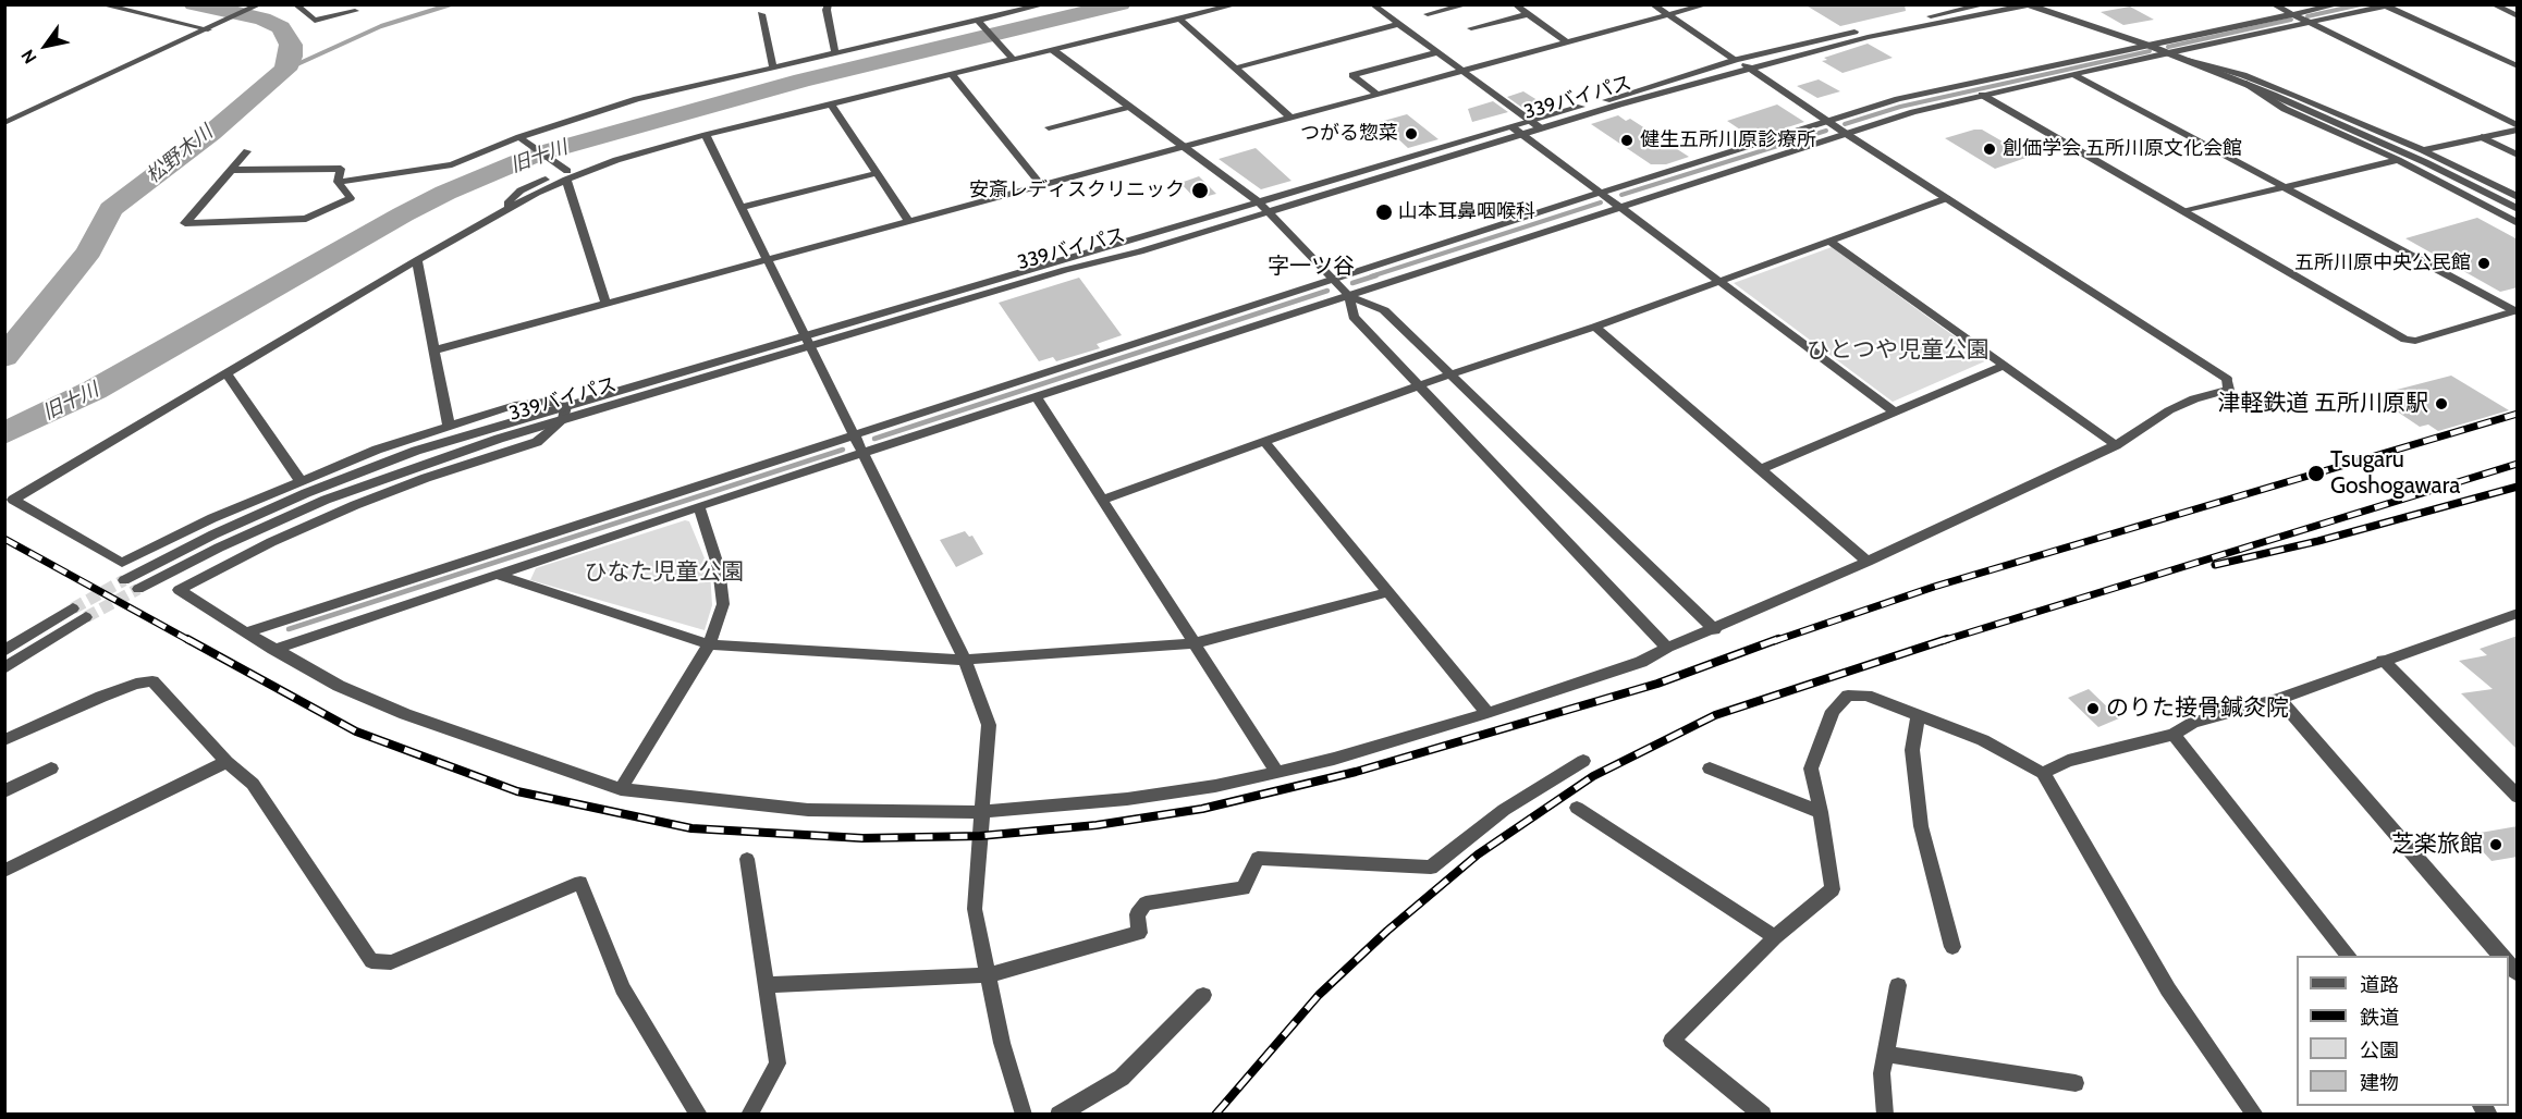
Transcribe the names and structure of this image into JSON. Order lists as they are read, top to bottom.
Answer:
{
  "streets": {
    "street": ["339バイパス"]
  },
  "districts": ["字一ツ谷"],
  "water": ["松野木川", "旧十川"],
  "parks": ["ひとつや児童公園", "ひなた児童公園"],
  "places": [
    "つがる惣菜",
    "健生五所川原診療所",
    "創価学会 五所川原文化会館",
    "安斎レディスクリニック",
    "山本耳鼻咽喉科",
    "五所川原中央公民館",
    "津軽鉄道 五所川原駅",
    "Tsugaru Goshogawara",
    "のりた接骨鍼灸院",
    "芝楽旅館"
  ],
  "legend": [
    "道路",
    "鉄道",
    "公園",
    "建物"
  ],
  "north": "bottom left"
}
